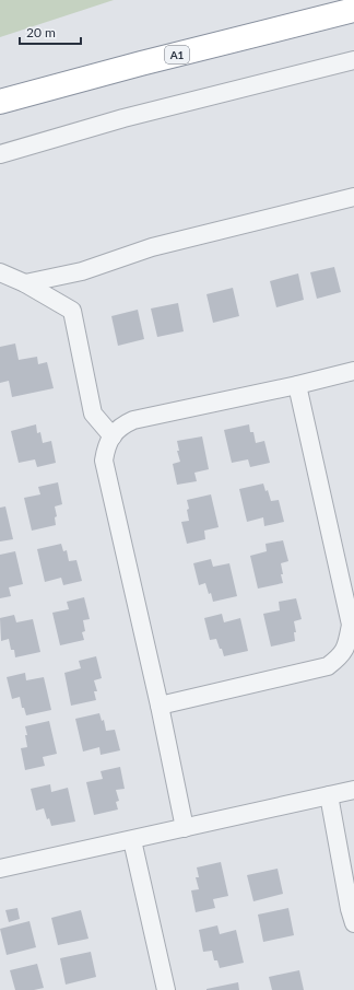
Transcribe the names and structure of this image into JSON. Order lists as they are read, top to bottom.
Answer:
{
  "streets": {
    "highway": ["A1"]
  },
  "scale_bar": "20 m"
}
